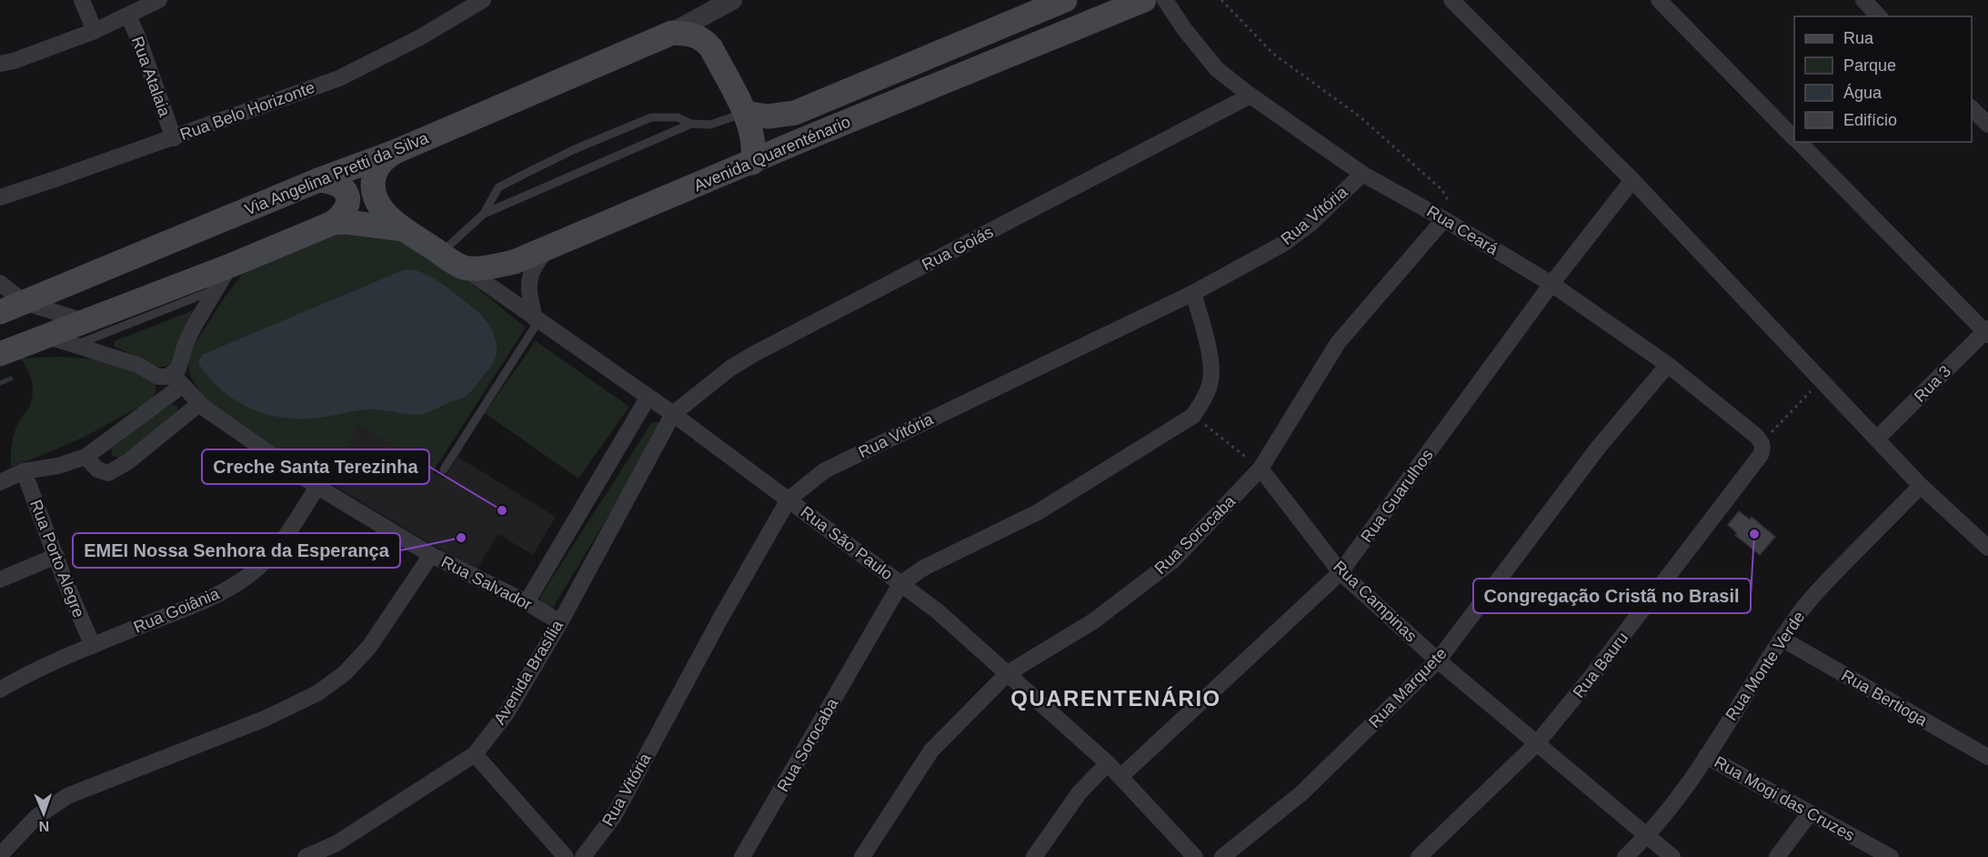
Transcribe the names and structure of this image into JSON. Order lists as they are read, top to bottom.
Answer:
{
  "streets": {
    "main road": ["Avenida Quarenténario", "Via Angelina Pretti da Silva"],
    "street": [
      "Rua Atalaia",
      "Rua Belo Horizonte",
      "Rua Vitória",
      "Rua Ceará",
      "Rua Goiás",
      "Rua 3",
      "Rua Guarulhos",
      "Rua Sorocaba",
      "Rua São Paulo",
      "Rua Porto Alegre",
      "Rua Salvador",
      "Rua Campinas",
      "Rua Goiânia",
      "Rua Bauru",
      "Rua Monte Verde",
      "Avenida Brasília",
      "Rua Marquete",
      "Rua Bertioga",
      "Rua Mogi das Cruzes"
    ]
  },
  "crossings": [
    ["Rua Atalaia", "Rua Belo Horizonte"],
    ["Avenida Quarenténario", "Rua São Paulo"],
    ["Rua Vitória", "Rua Ceará"],
    ["Rua Vitória", "Rua Sorocaba"],
    ["Rua Vitória", "Rua São Paulo"],
    ["Rua Ceará", "Rua Goiás"],
    ["Rua Ceará", "Rua Guarulhos"],
    ["Rua Ceará", "Rua Sorocaba"],
    ["Rua Ceará", "Rua Bauru"],
    ["Rua Ceará", "Rua Marquete"],
    ["Rua Goiás", "Rua São Paulo"],
    ["Rua Goiás", "Avenida Brasília"],
    ["Rua Guarulhos", "Rua São Paulo"],
    ["Rua Guarulhos", "Rua Campinas"],
    ["Rua Sorocaba", "Rua São Paulo"],
    ["Rua Sorocaba", "Rua Campinas"],
    ["Rua São Paulo", "Avenida Brasília"],
    ["Rua Porto Alegre", "Rua Goiânia"],
    ["Rua Salvador", "Rua Goiânia"],
    ["Rua Salvador", "Avenida Brasília"],
    ["Rua Campinas", "Rua Bauru"],
    ["Rua Campinas", "Rua Monte Verde"],
    ["Rua Campinas", "Rua Marquete"],
    ["Rua Monte Verde", "Rua Bertioga"],
    ["Rua Monte Verde", "Rua Mogi das Cruzes"]
  ],
  "districts": ["QUARENTENÁRIO"],
  "places": ["Creche Santa Terezinha", "Congregação Cristã no Brasil", "EMEI Nossa Senhora da Esperança"],
  "legend": [
    "Rua",
    "Parque",
    "Água",
    "Edifício"
  ],
  "north": "bottom"
}
